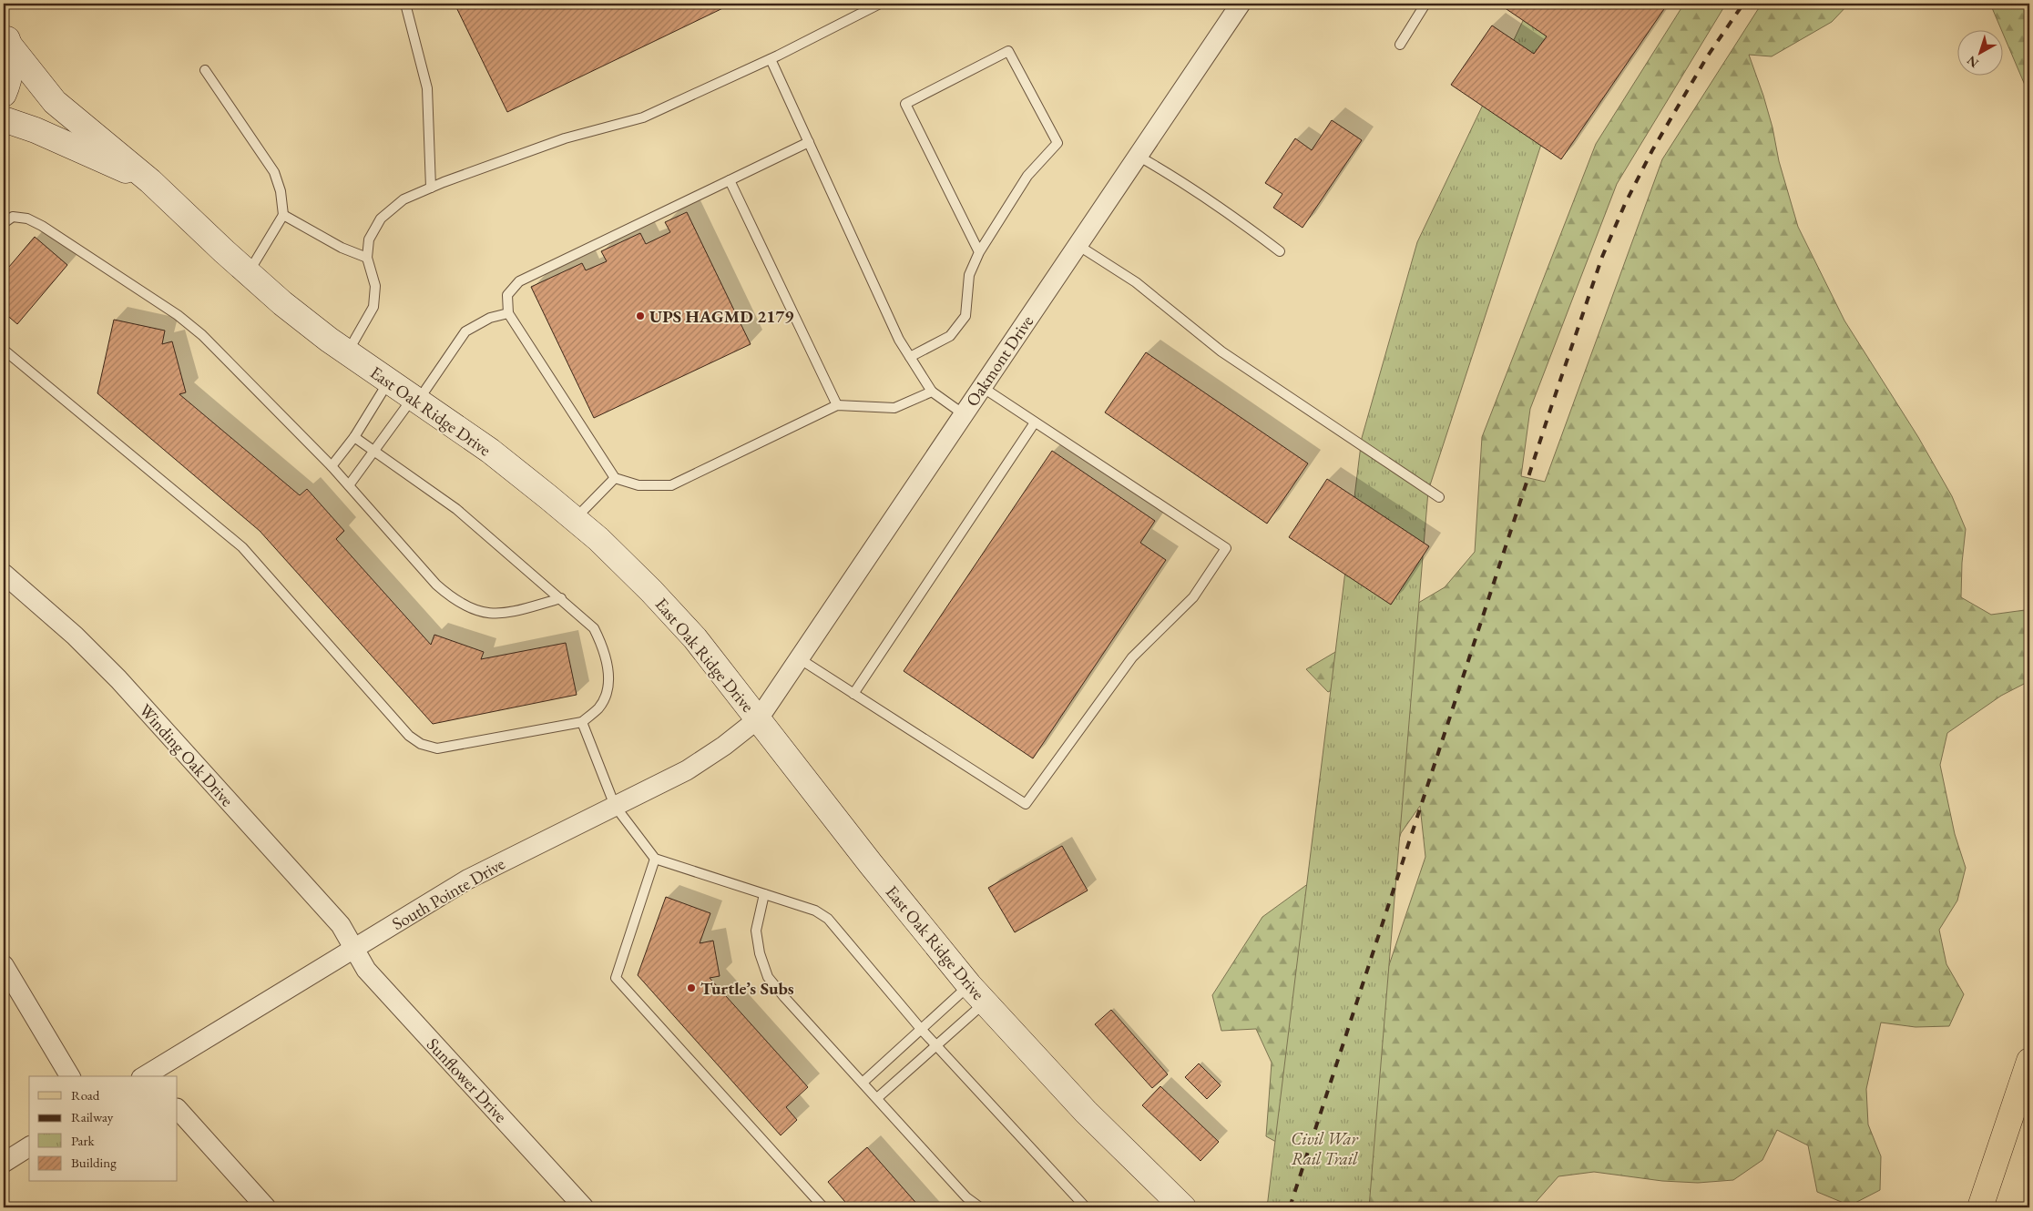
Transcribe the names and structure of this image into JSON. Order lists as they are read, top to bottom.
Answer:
{
  "streets": {
    "main road": ["East Oak Ridge Drive"],
    "street": [
      "Oakmont Drive",
      "Winding Oak Drive",
      "South Pointe Drive",
      "Sunflower Drive"
    ]
  },
  "crossings": [
    ["Oakmont Drive", "East Oak Ridge Drive"],
    ["Oakmont Drive", "South Pointe Drive"],
    ["East Oak Ridge Drive", "South Pointe Drive"],
    ["Winding Oak Drive", "South Pointe Drive"],
    ["Winding Oak Drive", "Sunflower Drive"],
    ["South Pointe Drive", "Sunflower Drive"]
  ],
  "parks": ["Civil War Rail Trail"],
  "places": ["UPS HAGMD 2179", "Turtle’s Subs"],
  "legend": [
    "Road",
    "Railway",
    "Park",
    "Building"
  ],
  "north": "bottom left"
}
